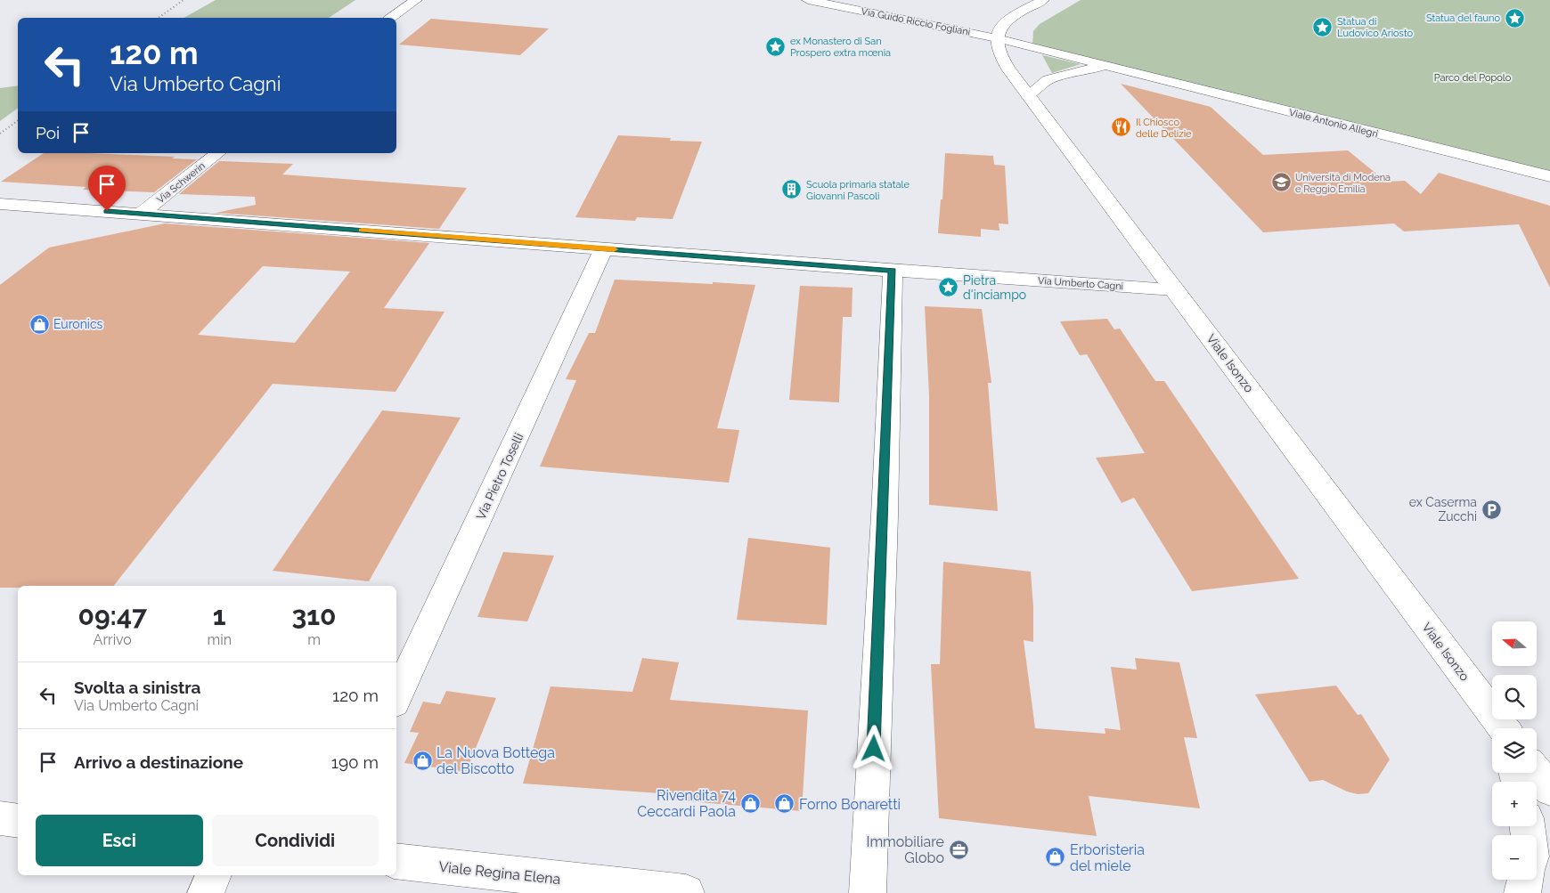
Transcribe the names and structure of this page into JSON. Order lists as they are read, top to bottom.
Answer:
{
  "streets": {
    "street": [
      "Via Guido Riccio Fogliani",
      "Viale Antonio Allegri",
      "Via Schwerin",
      "Via Umberto Cagni",
      "Viale Isonzo",
      "Via Pietro Toselli",
      "Viale Regina Elena"
    ]
  },
  "crossings": [
    ["Via Guido Riccio Fogliani", "Viale Antonio Allegri"],
    ["Via Guido Riccio Fogliani", "Viale Isonzo"],
    ["Viale Antonio Allegri", "Viale Isonzo"],
    ["Via Schwerin", "Via Umberto Cagni"],
    ["Via Umberto Cagni", "Viale Isonzo"],
    ["Via Umberto Cagni", "Via Pietro Toselli"]
  ],
  "parks": ["Parco del Popolo"],
  "places": {
    "place": [
      "Statua del fauno",
      "Statua di Ludovico Ariosto",
      "ex Monastero di San Prospero extra mœnia",
      "Pietra d'inciampo"
    ],
    "restaurant": ["Il Chiosco delle Delizie"],
    "school or university": ["Università di Modena e Reggio Emilia"],
    "building": ["Scuola primaria statale Giovanni Pascoli"],
    "shop": [
      "Euronics",
      "La Nuova Bottega del Biscotto",
      "Rivendita 74 Ceccardi Paola",
      "Forno Bonaretti",
      "Erboristeria del miele"
    ],
    "parking": ["ex Caserma Zucchi"],
    "office": ["Immobiliare Globo"]
  },
  "north": "left",
  "page": {
    "turn": ["120 m", "Via Umberto Cagni"],
    "then": "Poi",
    "eta": [
      "09:47",
      "Arrivo",
      "1",
      "min",
      "310",
      "m"
    ],
    "map_buttons": ["+", "−"],
    "list": [
      {
        "name": "Svolta a sinistra",
        "note": "Via Umberto Cagni",
        "value": "120 m"
      },
      {
        "name": "Arrivo a destinazione",
        "value": "190 m"
      }
    ],
    "buttons": ["Esci", "Condividi"]
  }
}
